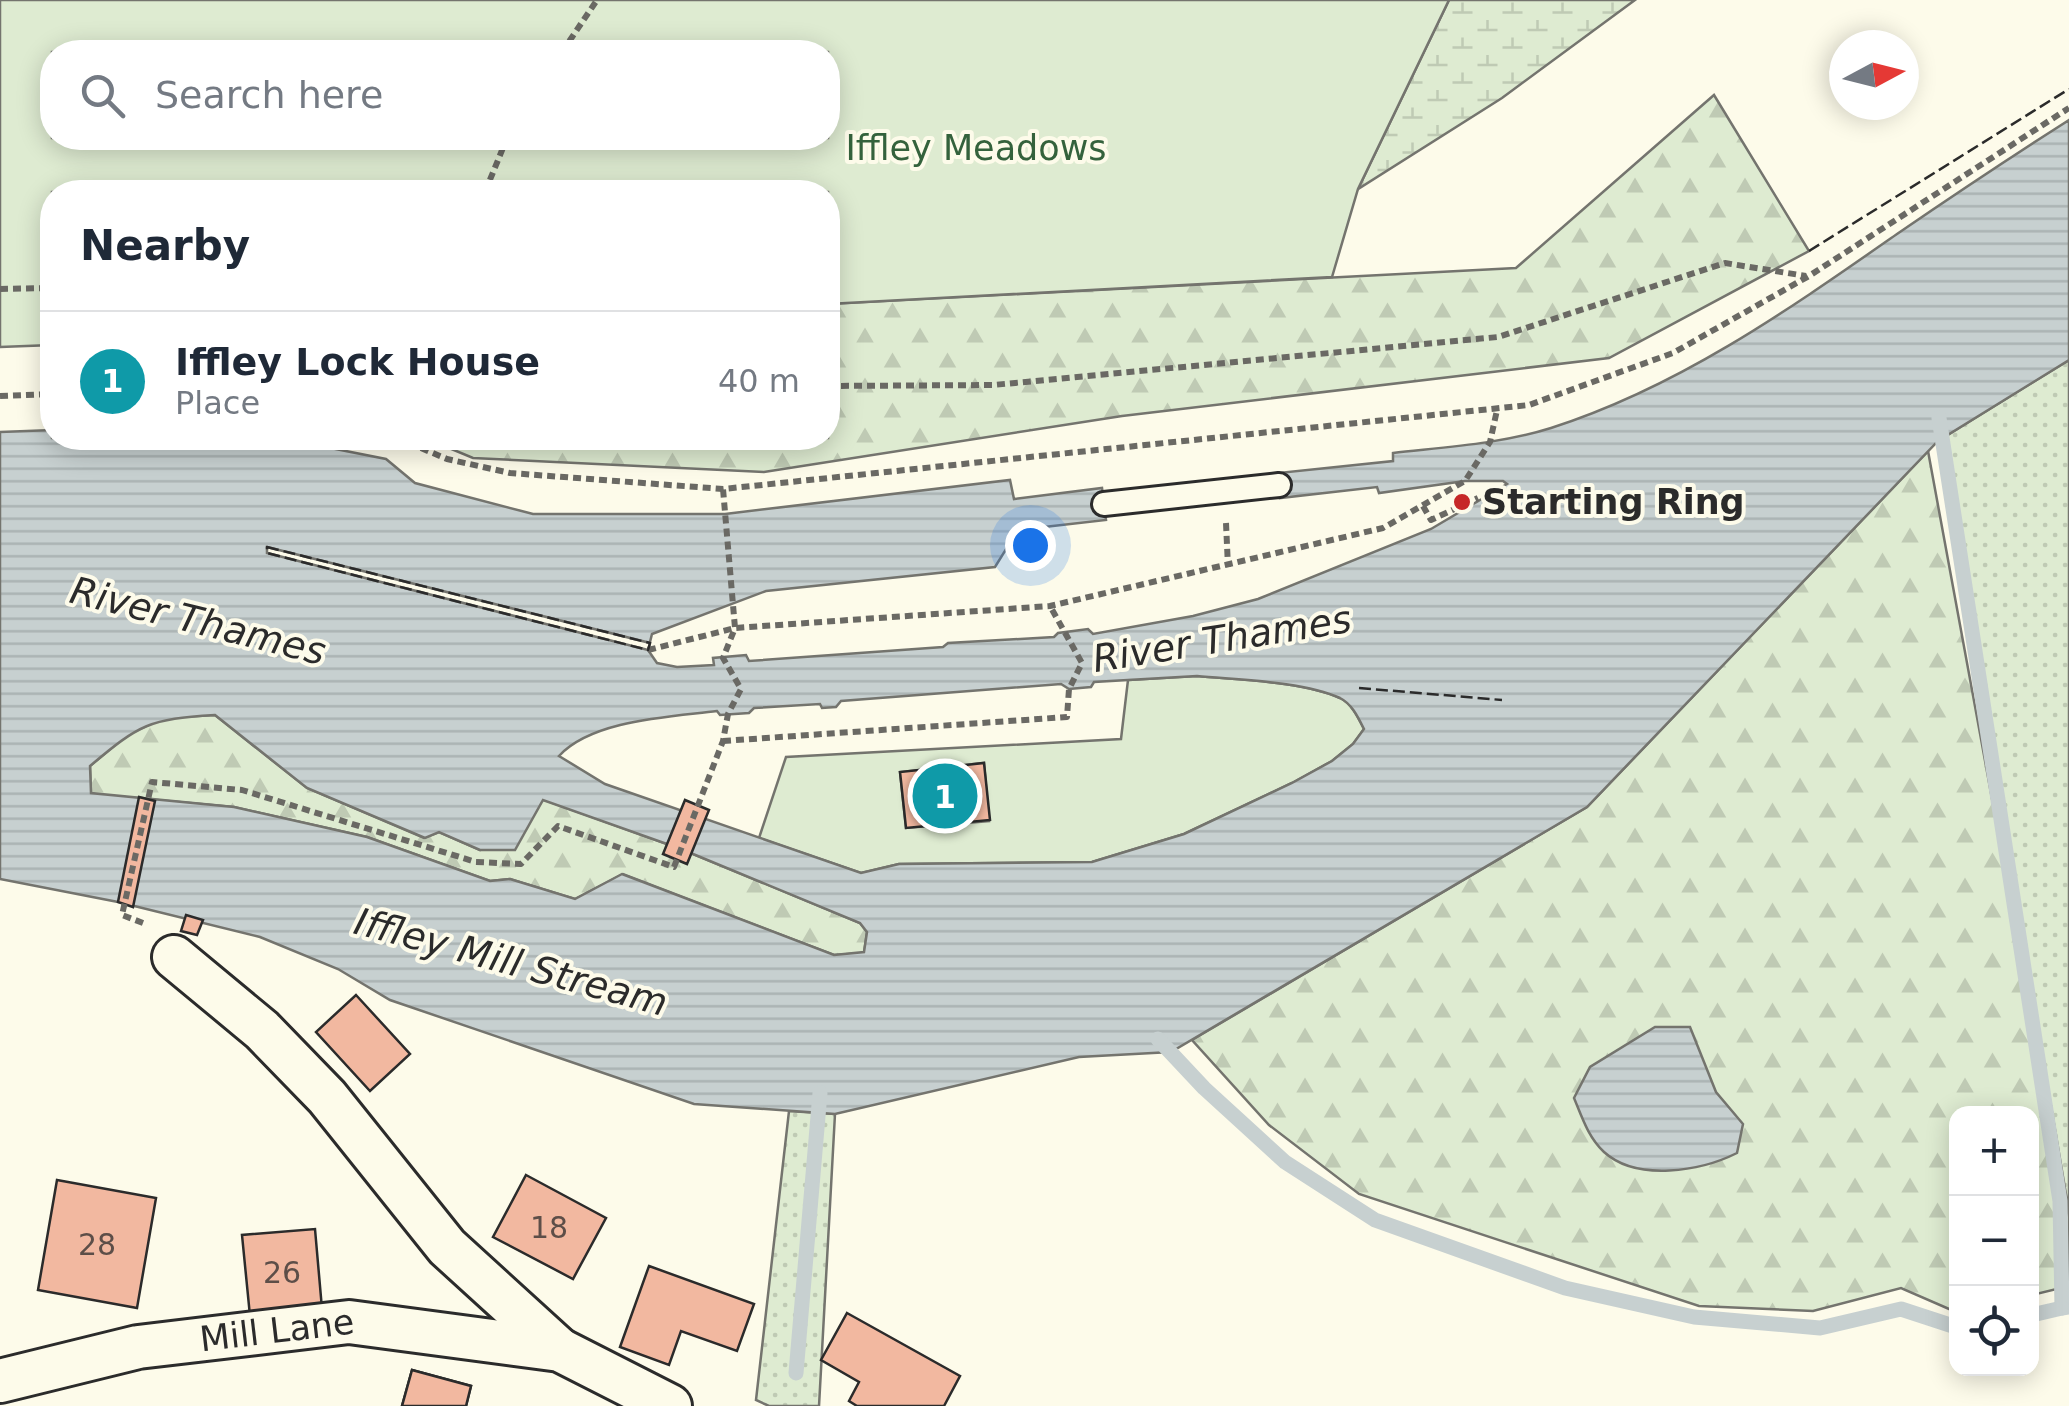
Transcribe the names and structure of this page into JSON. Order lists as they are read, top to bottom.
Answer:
{
  "streets": {
    "street": ["Mill Lane"]
  },
  "water": ["River Thames", "Iffley Mill Stream"],
  "parks": ["Iffley Meadows"],
  "places": ["Starting Ring"],
  "house_numbers": ["18", "28", "26"],
  "north": "right",
  "page": {
    "search": "Search here",
    "heading": "Nearby",
    "list": [
      {
        "mark": "1",
        "name": "Iffley Lock House",
        "note": "Place",
        "value": "40 m"
      }
    ],
    "pins": "1",
    "map_buttons": ["+", "−"]
  }
}
